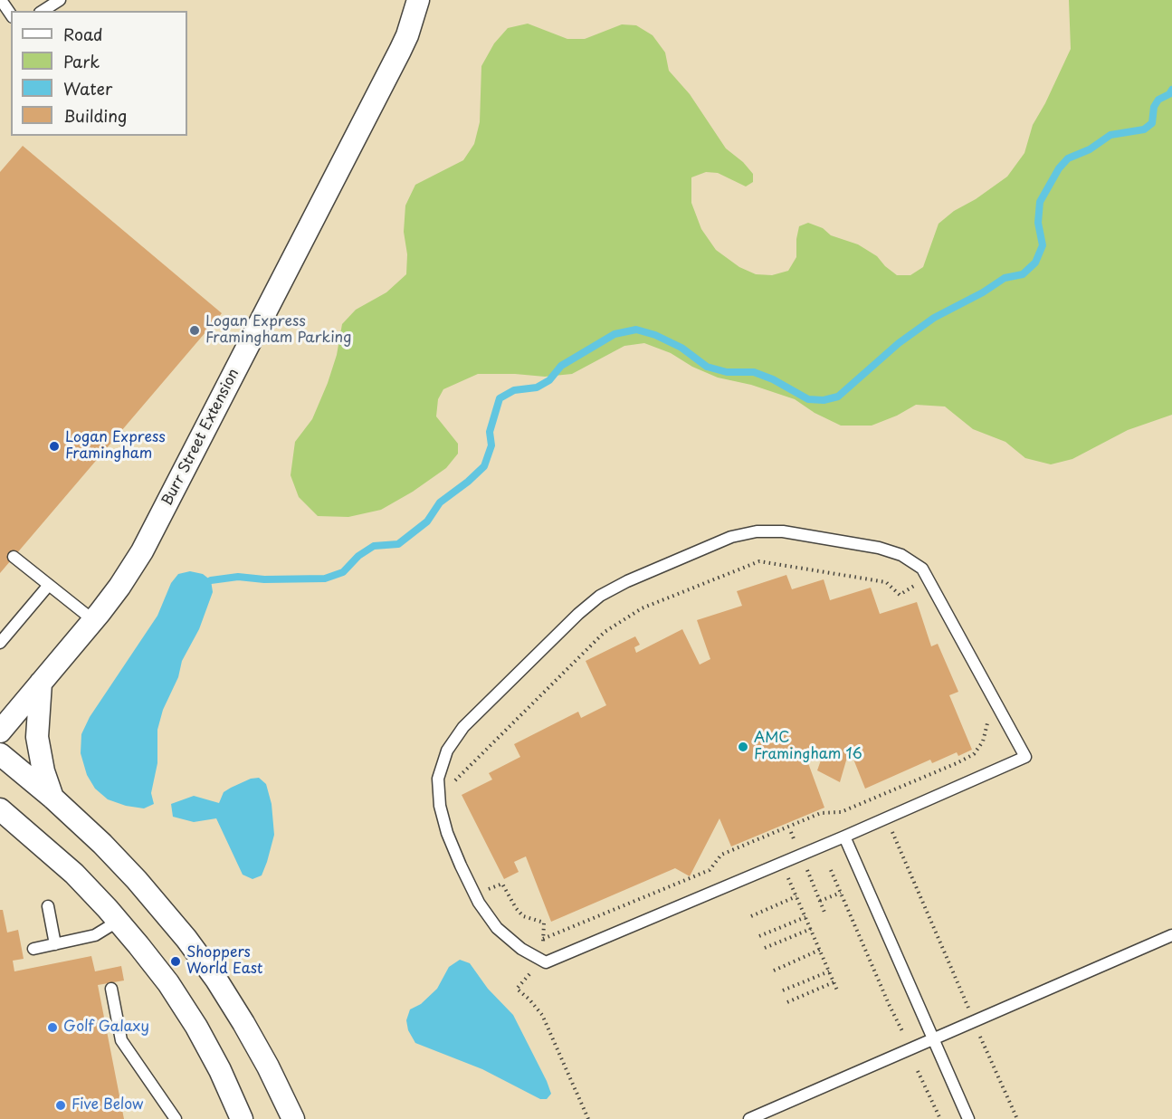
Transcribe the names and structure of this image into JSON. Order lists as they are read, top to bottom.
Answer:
{
  "streets": {
    "street": ["Burr Street Extension"]
  },
  "places": [
    "Logan Express Framingham Parking",
    "Logan Express Framingham",
    "AMC Framingham 16",
    "Shoppers World East",
    "Golf Galaxy",
    "Five Below"
  ],
  "legend": [
    "Road",
    "Park",
    "Water",
    "Building"
  ]
}
